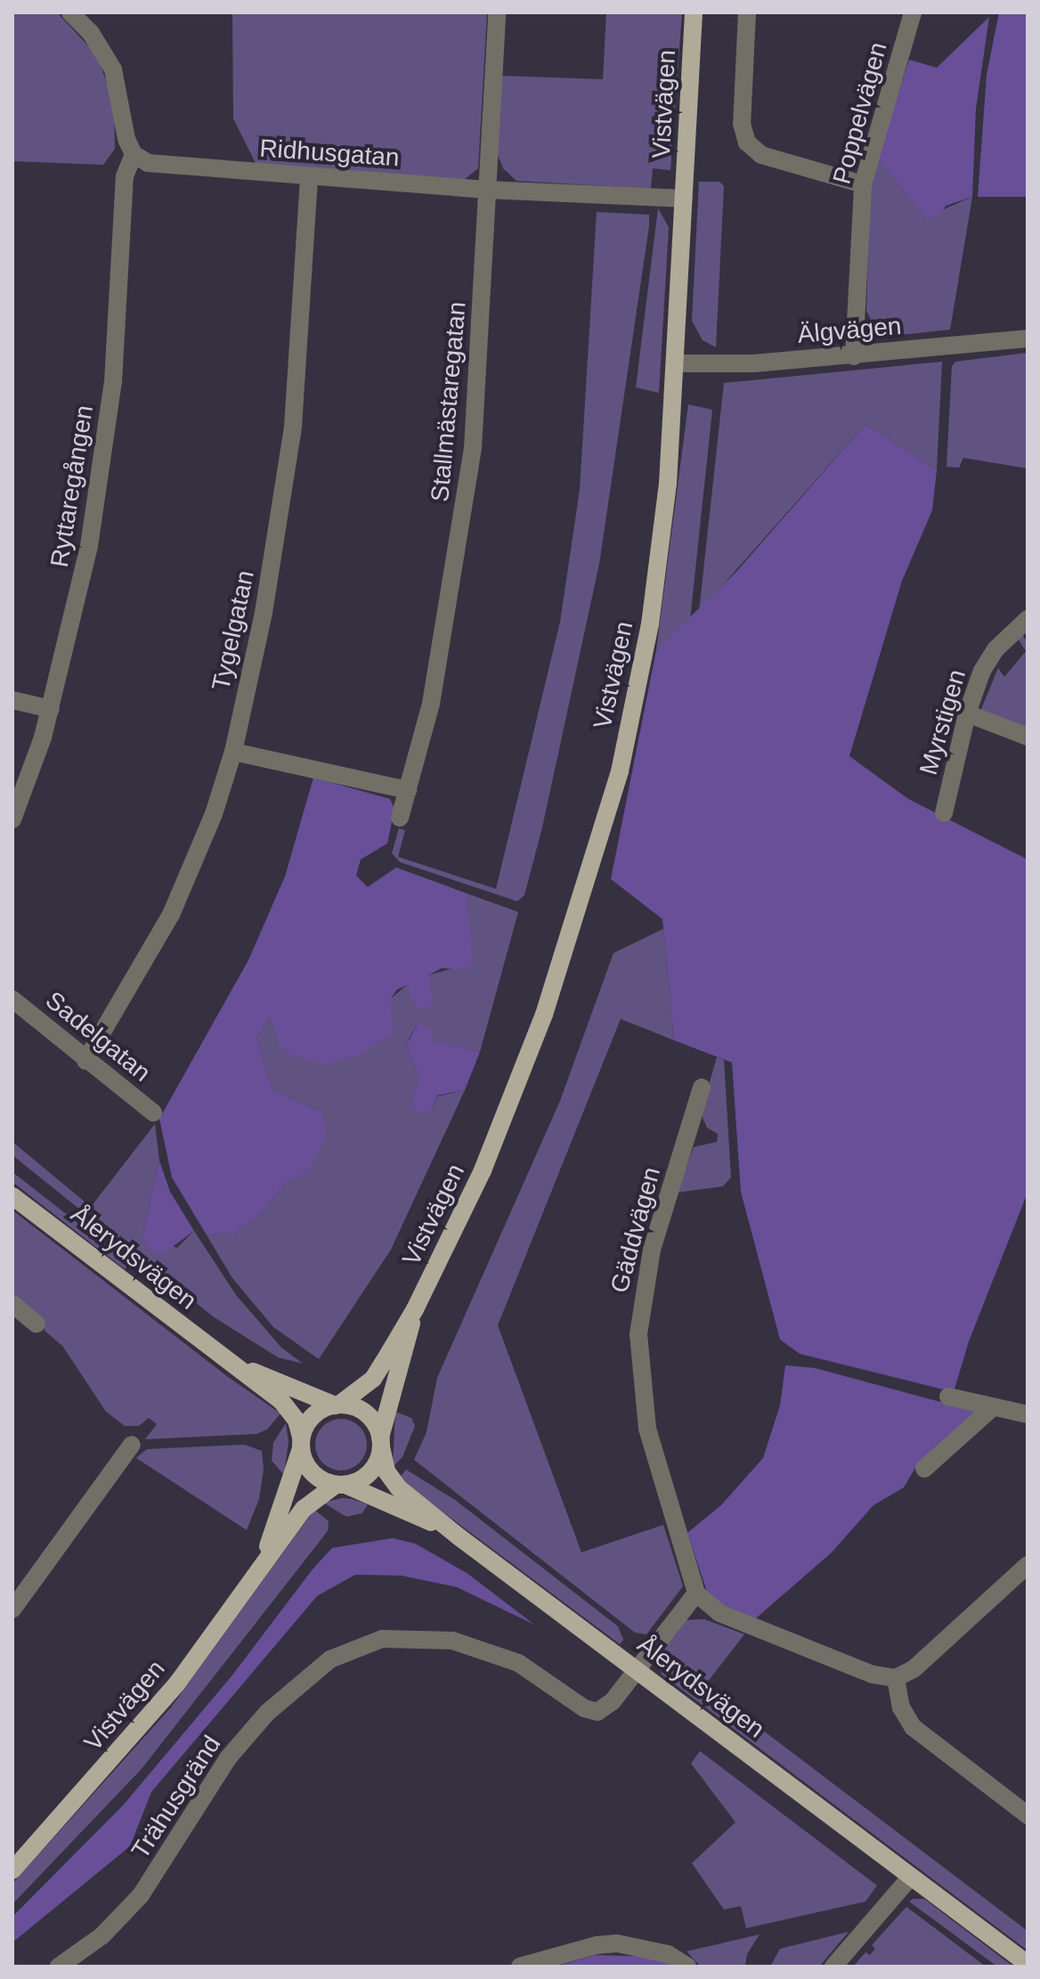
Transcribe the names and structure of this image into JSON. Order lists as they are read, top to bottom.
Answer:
{
  "streets": {
    "main road": ["Vistvägen", "Ålerydsvägen"],
    "street": [
      "Poppelvägen",
      "Ridhusgatan",
      "Älgvägen",
      "Stallmästaregatan",
      "Ryttaregången",
      "Tygelgatan",
      "Myrstigen",
      "Sadelgatan",
      "Gäddvägen",
      "Trähusgränd"
    ]
  },
  "crossings": [
    ["Vistvägen", "Ridhusgatan"],
    ["Vistvägen", "Älgvägen"],
    ["Vistvägen", "Ålerydsvägen"],
    ["Poppelvägen", "Älgvägen"],
    ["Ridhusgatan", "Stallmästaregatan"],
    ["Ridhusgatan", "Ryttaregången"],
    ["Ridhusgatan", "Tygelgatan"],
    ["Tygelgatan", "Sadelgatan"],
    ["Ålerydsvägen", "Trähusgränd"]
  ]
}
